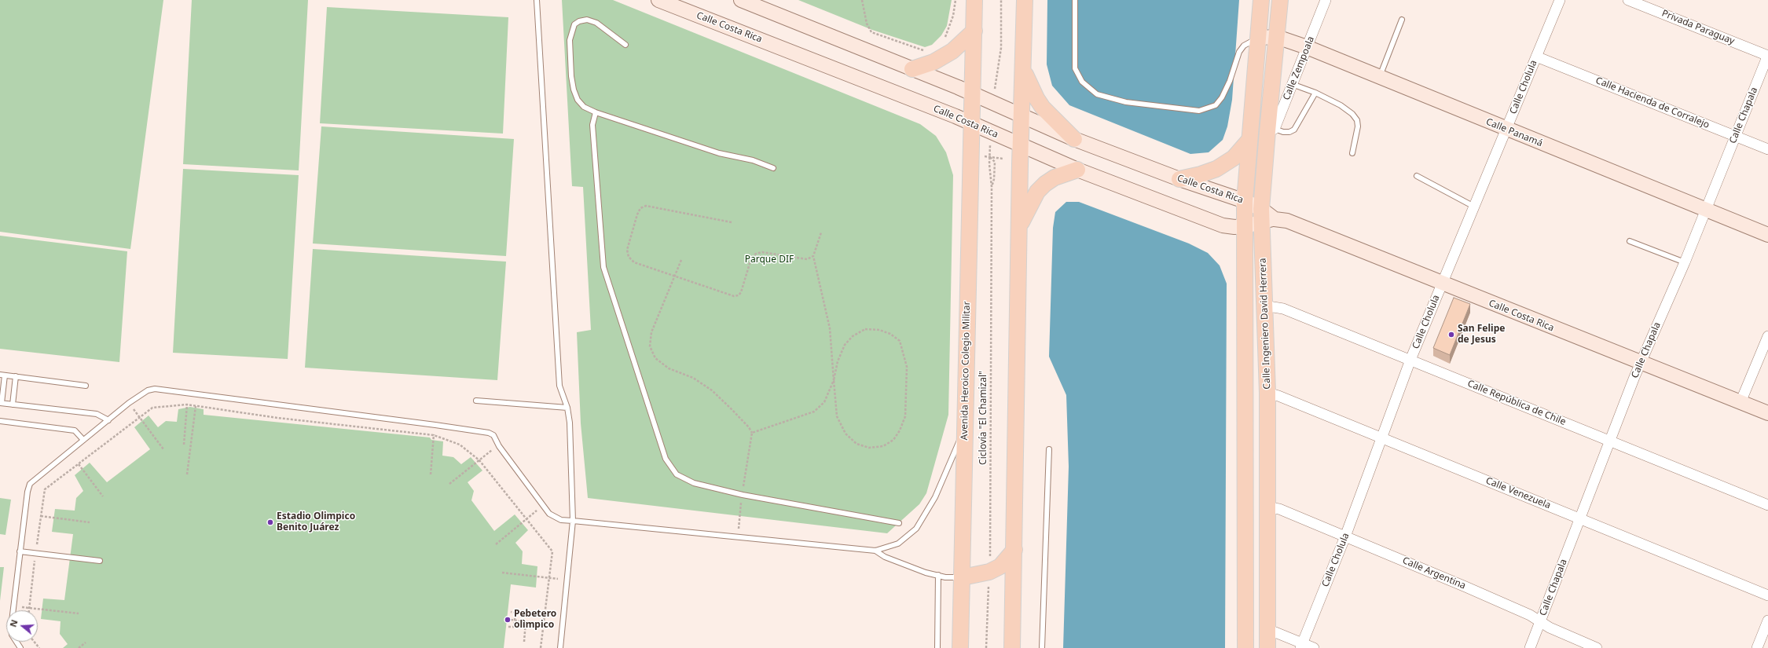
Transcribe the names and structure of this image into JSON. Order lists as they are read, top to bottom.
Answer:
{
  "streets": {
    "main road": [
      "Calle Costa Rica",
      "Calle Panamá",
      "Calle Ingeniero David Herrera",
      "Avenida Heroico Colegio Militar"
    ],
    "street": [
      "Privada Paraguay",
      "Calle Zempoala",
      "Calle Cholula",
      "Calle Hacienda de Corralejo",
      "Calle Chapala",
      "Calle República de Chile",
      "Calle Venezuela",
      "Calle Argentina"
    ],
    "path": ["Ciclovía \"El Chamizal\""]
  },
  "crossings": [
    ["Calle Costa Rica", "Calle Cholula"],
    ["Calle Costa Rica", "Calle Chapala"],
    ["Calle Costa Rica", "Calle Ingeniero David Herrera"],
    ["Calle Costa Rica", "Avenida Heroico Colegio Militar"],
    ["Privada Paraguay", "Calle Chapala"],
    ["Calle Zempoala", "Calle Panamá"],
    ["Calle Zempoala", "Calle Ingeniero David Herrera"],
    ["Calle Cholula", "Calle Hacienda de Corralejo"],
    ["Calle Cholula", "Calle Panamá"],
    ["Calle Cholula", "Calle República de Chile"],
    ["Calle Cholula", "Calle Venezuela"],
    ["Calle Cholula", "Calle Argentina"],
    ["Calle Hacienda de Corralejo", "Calle Chapala"],
    ["Calle Chapala", "Calle Panamá"],
    ["Calle Chapala", "Calle República de Chile"],
    ["Calle Chapala", "Calle Venezuela"],
    ["Calle Chapala", "Calle Argentina"],
    ["Calle Panamá", "Calle Ingeniero David Herrera"],
    ["Calle Ingeniero David Herrera", "Calle República de Chile"],
    ["Calle Ingeniero David Herrera", "Calle Venezuela"],
    ["Calle Ingeniero David Herrera", "Calle Argentina"]
  ],
  "parks": ["Parque DIF"],
  "places": ["San Felipe de Jesus", "Estadio Olimpico Benito Juárez", "Pebetero olìmpico"],
  "north": "left"
}
